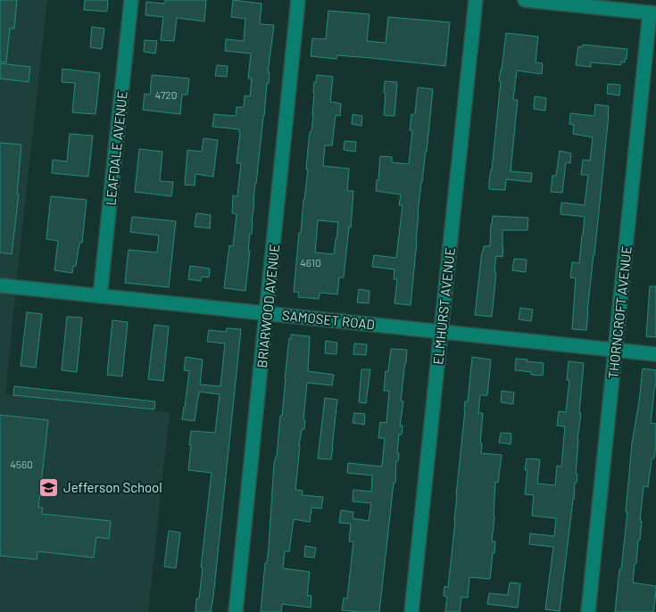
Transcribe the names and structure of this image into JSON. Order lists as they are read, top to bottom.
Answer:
{
  "streets": {
    "street": [
      "LEAFDALE AVENUE",
      "BRIARWOOD AVENUE",
      "ELMHURST AVENUE",
      "THORNCROFT AVENUE",
      "SAMOSET ROAD"
    ]
  },
  "crossings": [
    ["LEAFDALE AVENUE", "SAMOSET ROAD"],
    ["BRIARWOOD AVENUE", "SAMOSET ROAD"],
    ["ELMHURST AVENUE", "SAMOSET ROAD"],
    ["THORNCROFT AVENUE", "SAMOSET ROAD"]
  ],
  "places": {
    "school or university": ["Jefferson School"]
  },
  "house_numbers": ["4720", "4610", "4560"]
}
